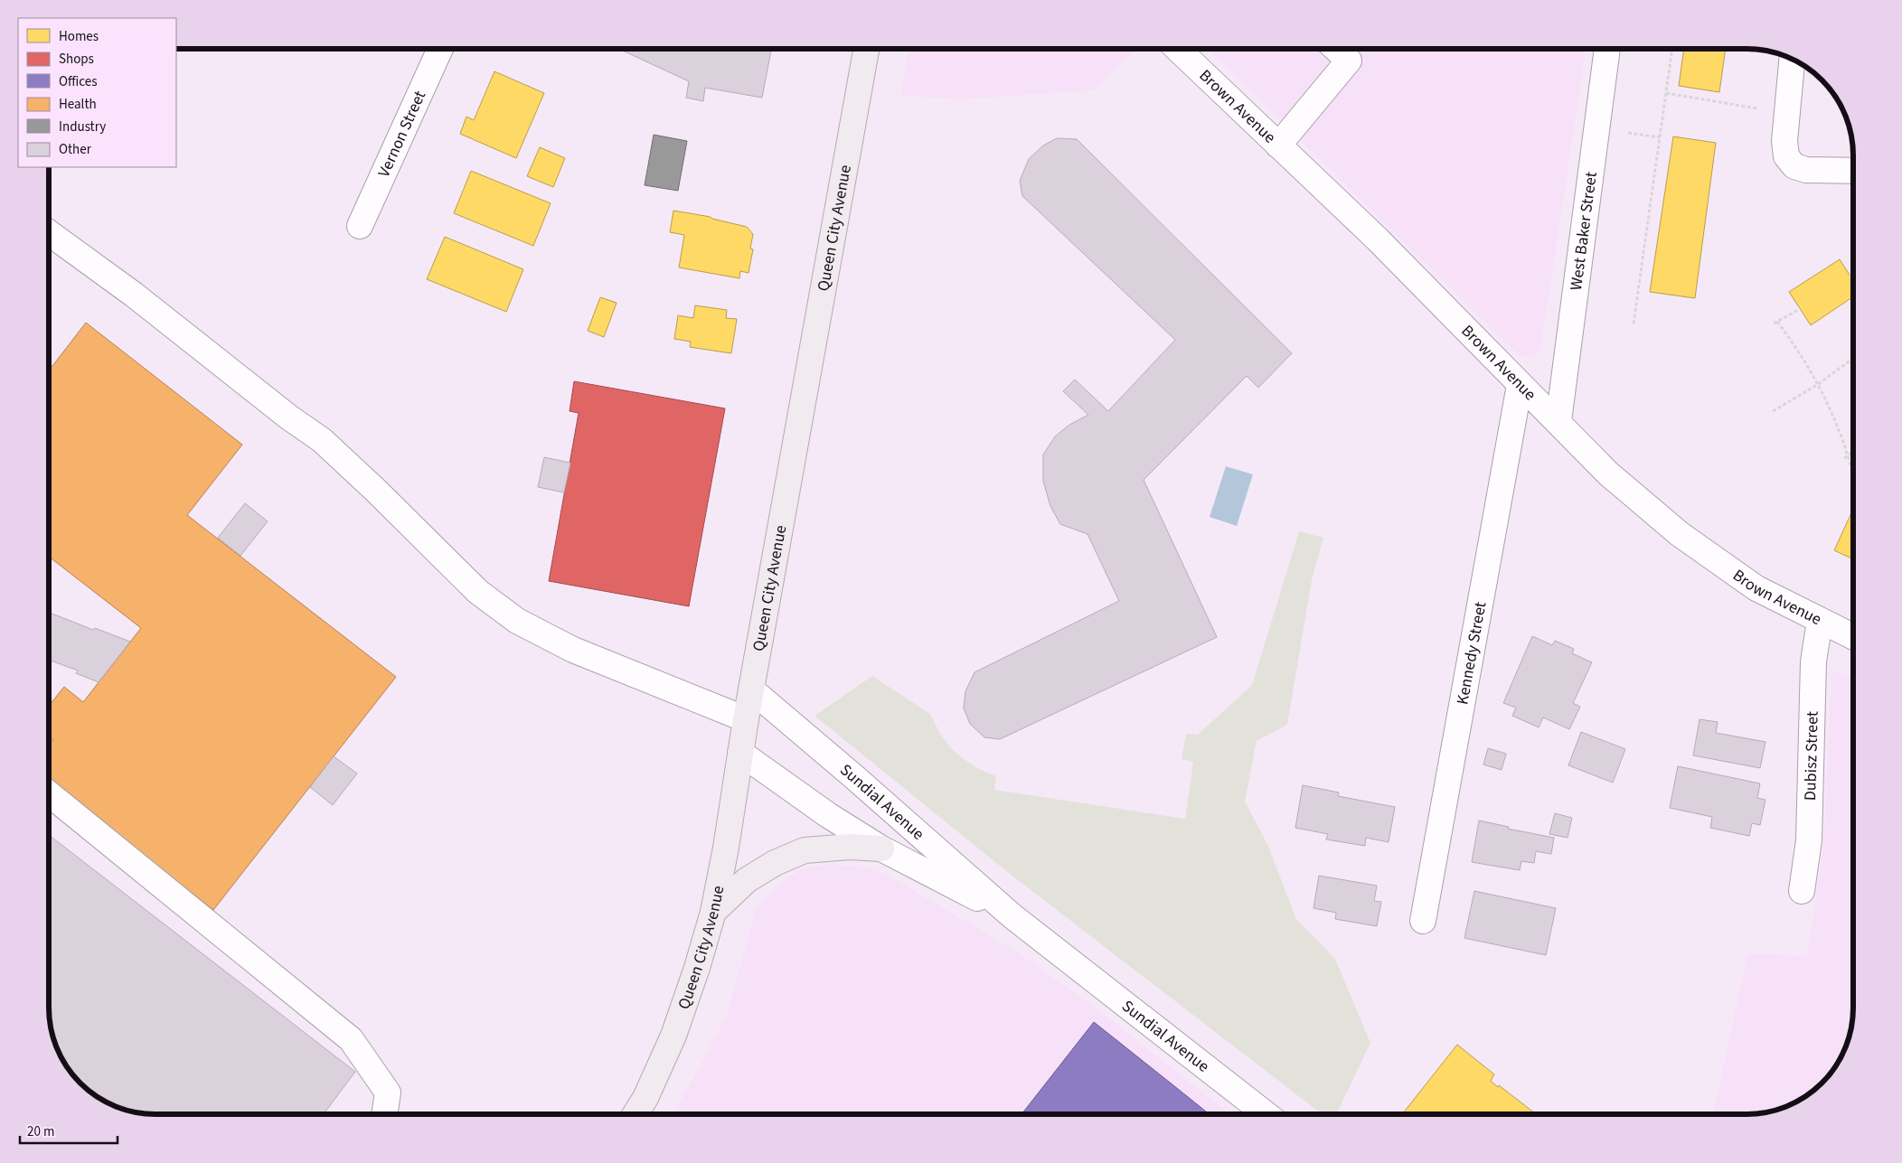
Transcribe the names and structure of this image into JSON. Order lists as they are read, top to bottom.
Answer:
{
  "streets": {
    "main road": ["Queen City Avenue"],
    "street": [
      "Brown Avenue",
      "Vernon Street",
      "West Baker Street",
      "Kennedy Street",
      "Dubisz Street",
      "Sundial Avenue"
    ]
  },
  "crossings": [
    ["Brown Avenue", "West Baker Street"],
    ["Brown Avenue", "Kennedy Street"],
    ["Brown Avenue", "Dubisz Street"],
    ["Queen City Avenue", "Sundial Avenue"]
  ],
  "legend": [
    "Homes",
    "Shops",
    "Offices",
    "Health",
    "Industry",
    "Other"
  ],
  "scale_bar": "20 m"
}
